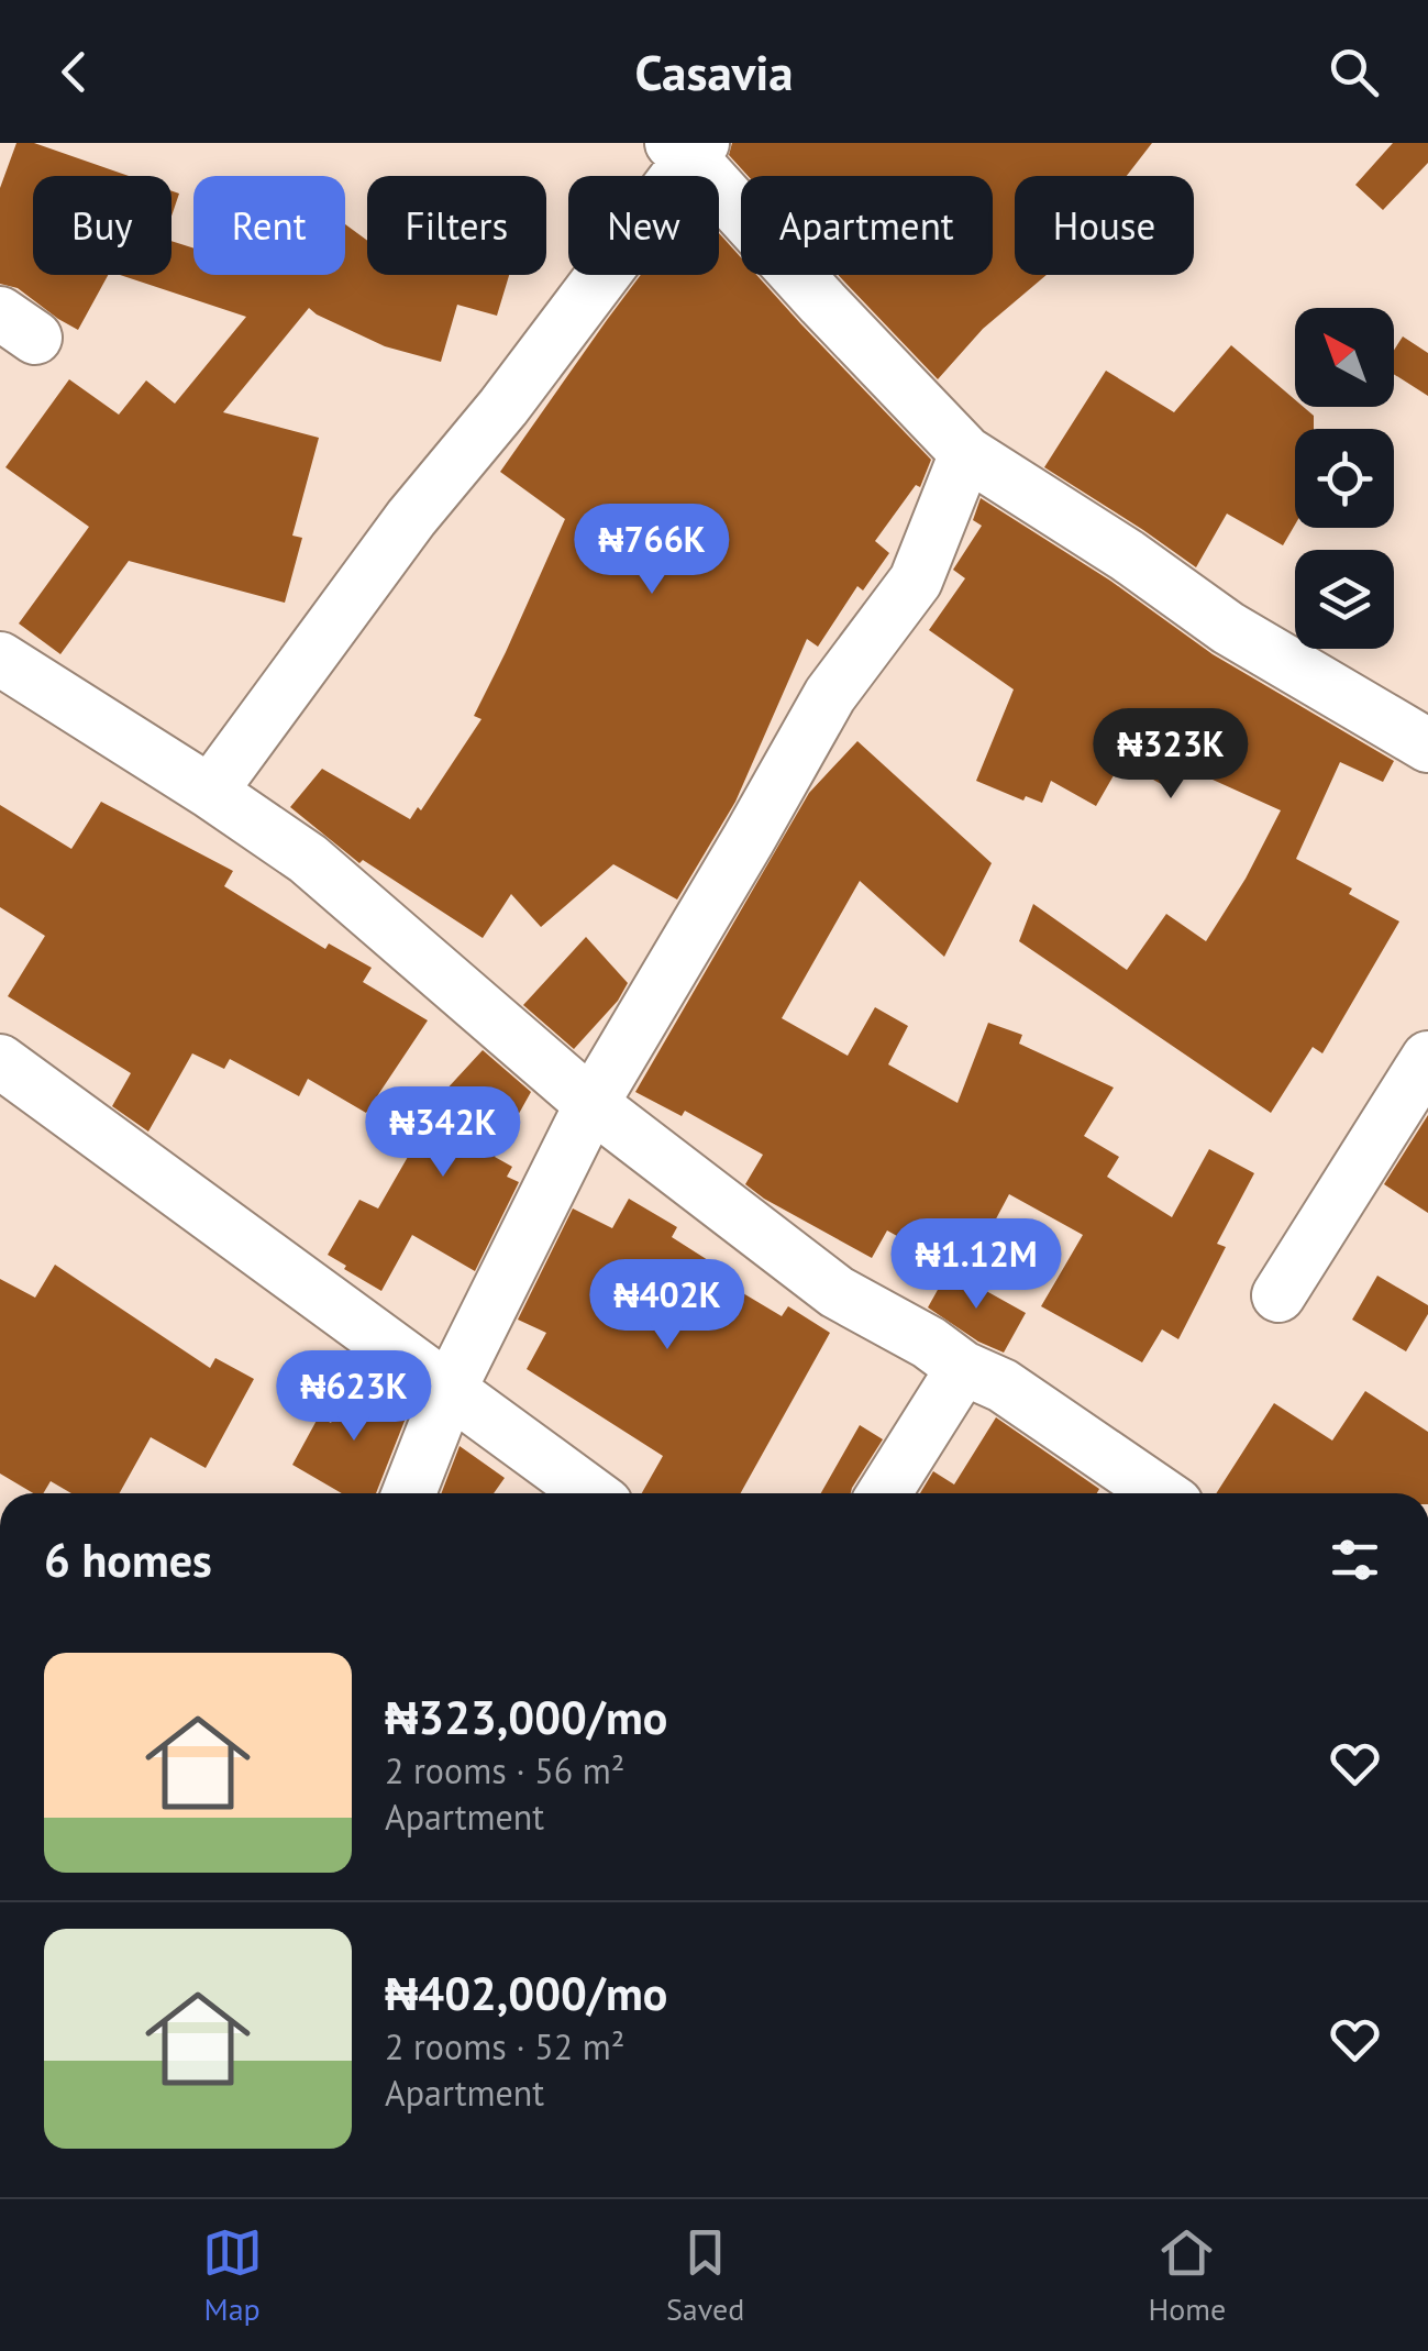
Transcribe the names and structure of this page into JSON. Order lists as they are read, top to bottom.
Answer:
{
  "north": "top left",
  "page": {
    "header": "Casavia",
    "chip": [
      "Buy",
      "Rent",
      "Filters",
      "New",
      "Apartment",
      "House"
    ],
    "price": [
      "₦766K",
      "₦323K",
      "₦342K",
      "₦1.12M",
      "₦402K",
      "₦623K"
    ],
    "heading": "6 homes",
    "list": [
      {
        "name": "₦323,000/mo",
        "note": "2 rooms · 56 m² · Apartment"
      },
      {
        "name": "₦402,000/mo",
        "note": "2 rooms · 52 m² · Apartment"
      }
    ],
    "tabs": ["Map", "Saved", "Home"]
  }
}
